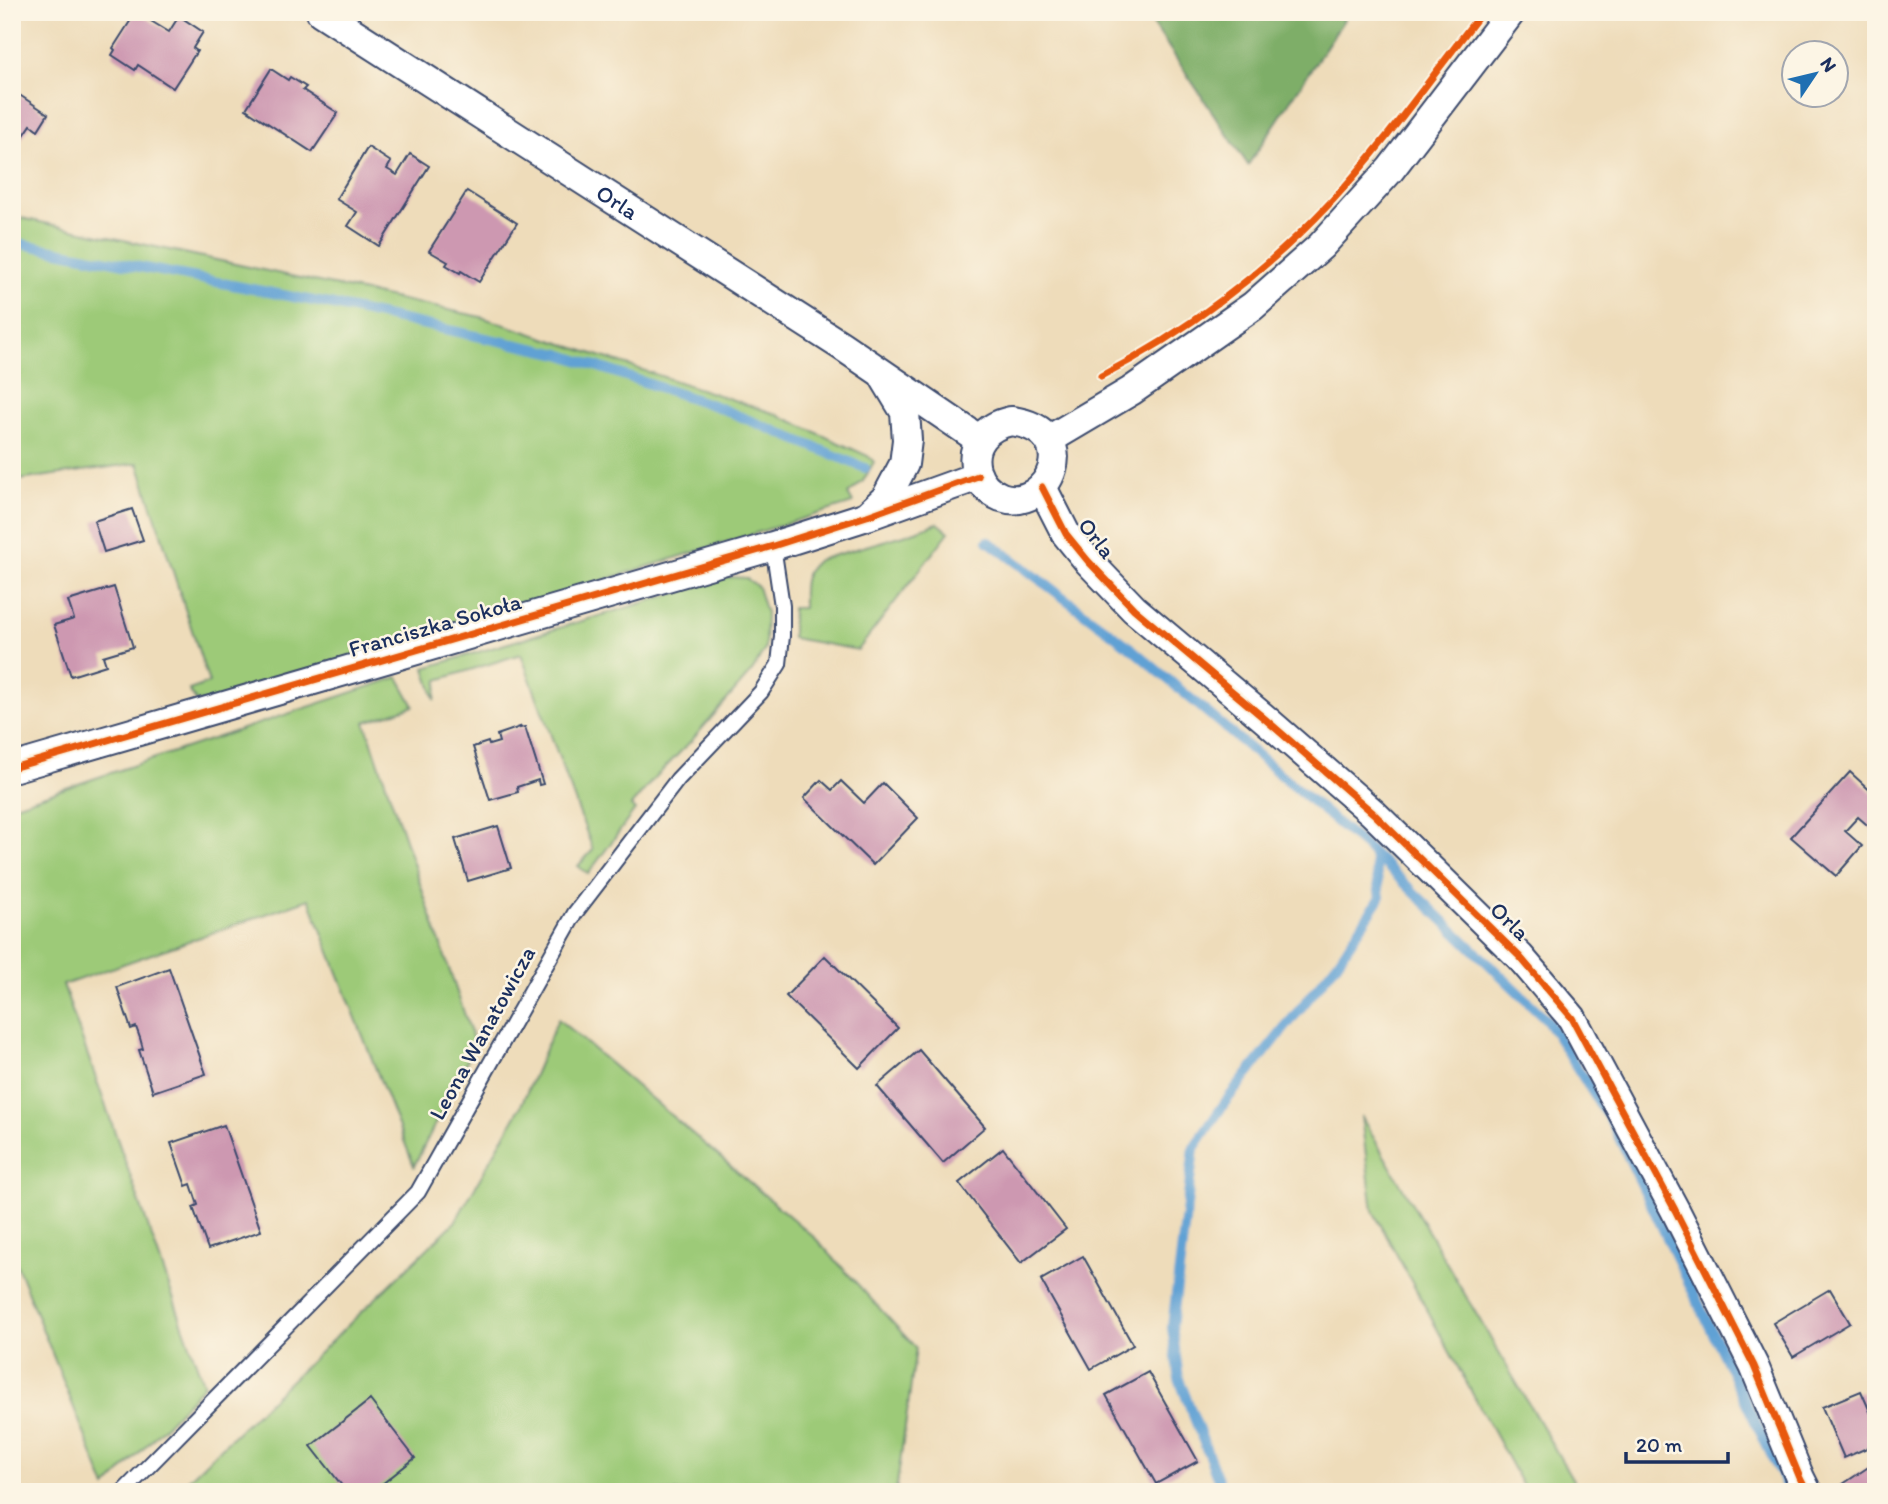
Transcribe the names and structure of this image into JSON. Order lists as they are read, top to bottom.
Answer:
{
  "streets": {
    "street": ["Orla", "Franciszka Sokoła"],
    "lane": ["Leona Wanatowicza"]
  },
  "crossings": [
    ["Orla", "Franciszka Sokoła"],
    ["Franciszka Sokoła", "Leona Wanatowicza"]
  ],
  "scale_bar": "20 m",
  "north": "top right"
}
